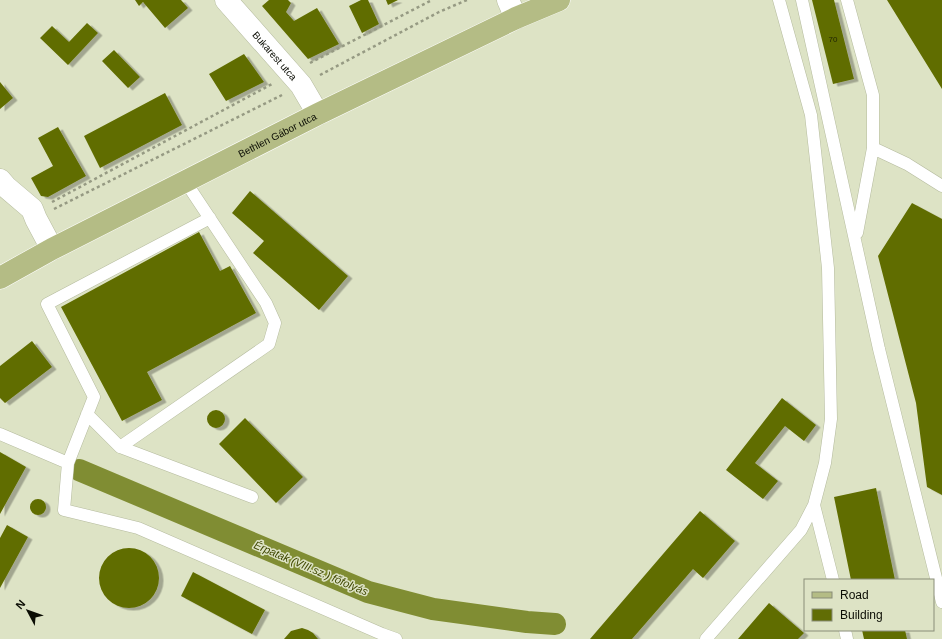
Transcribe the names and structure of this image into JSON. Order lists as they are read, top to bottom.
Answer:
{
  "streets": {
    "main road": ["Bethlen Gábor utca"],
    "street": ["Bukarest utca"]
  },
  "crossings": [
    ["Bukarest utca", "Bethlen Gábor utca"]
  ],
  "water": ["Érpatak (VIII.sz.) főfolyás"],
  "house_numbers": ["70"],
  "legend": ["Road", "Building"],
  "north": "top left"
}
